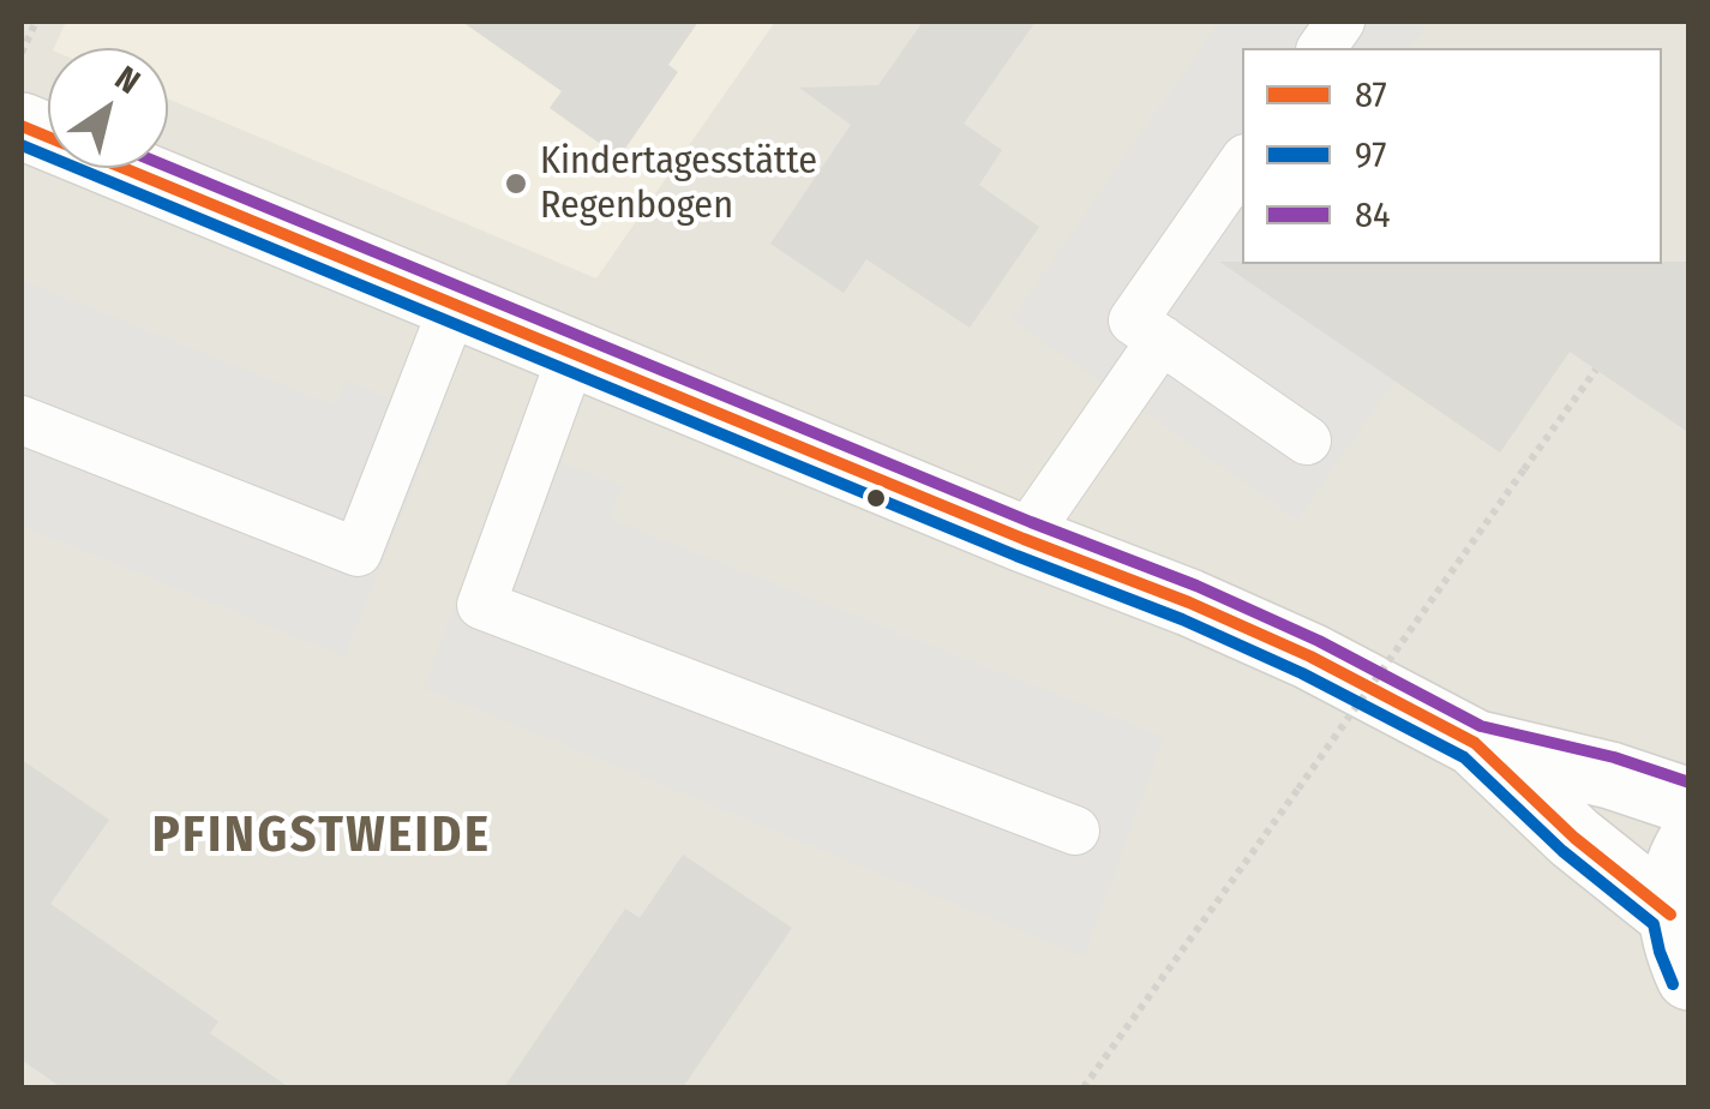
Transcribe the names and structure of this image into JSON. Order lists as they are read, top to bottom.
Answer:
{
  "districts": ["PFINGSTWEIDE"],
  "places": ["Kindertagesstätte Regenbogen"],
  "lines": ["transit line 87", "transit line 97", "transit line 84"],
  "legend": ["87", "97", "84"],
  "north": "top right"
}
